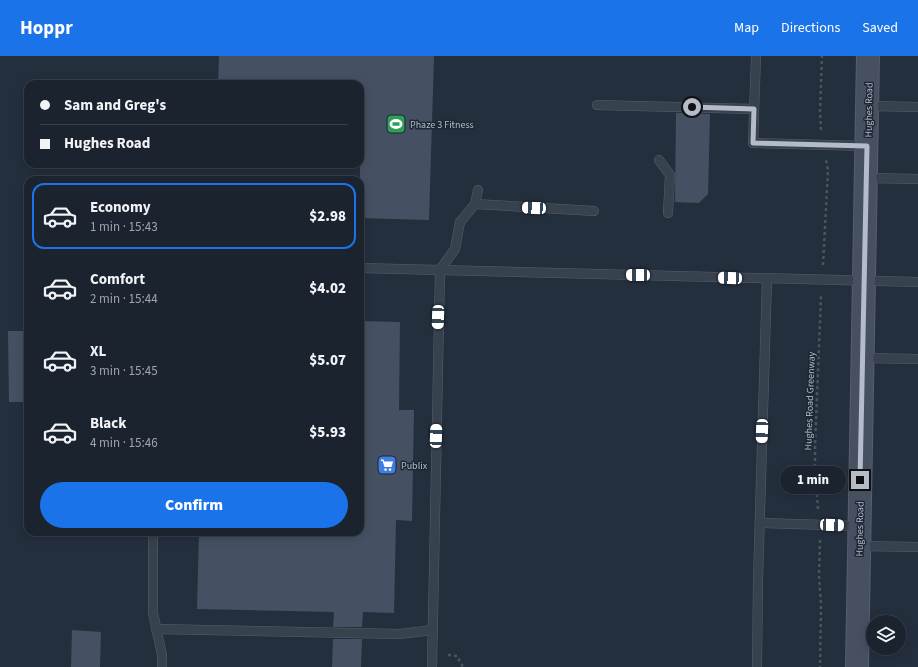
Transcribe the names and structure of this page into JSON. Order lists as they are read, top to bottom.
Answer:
{
  "streets": {
    "main road": ["Hughes Road"],
    "path": ["Hughes Road Greenway"]
  },
  "places": {
    "sports": ["Phaze 3 Fitness"],
    "supermarket": ["Publix"]
  },
  "page": {
    "header": "Hoppr",
    "nav": ["Map", "Directions", "Saved"],
    "banner": ["Sam and Greg's", "Hughes Road"],
    "list": [
      {
        "name": "Economy",
        "note": "1 min · 15:43",
        "value": "$2.98"
      },
      {
        "name": "Comfort",
        "note": "2 min · 15:44",
        "value": "$4.02"
      },
      {
        "name": "XL",
        "note": "3 min · 15:45",
        "value": "$5.07"
      },
      {
        "name": "Black",
        "note": "4 min · 15:46",
        "value": "$5.93"
      }
    ],
    "bubble": "1 min",
    "buttons": "Confirm"
  }
}
